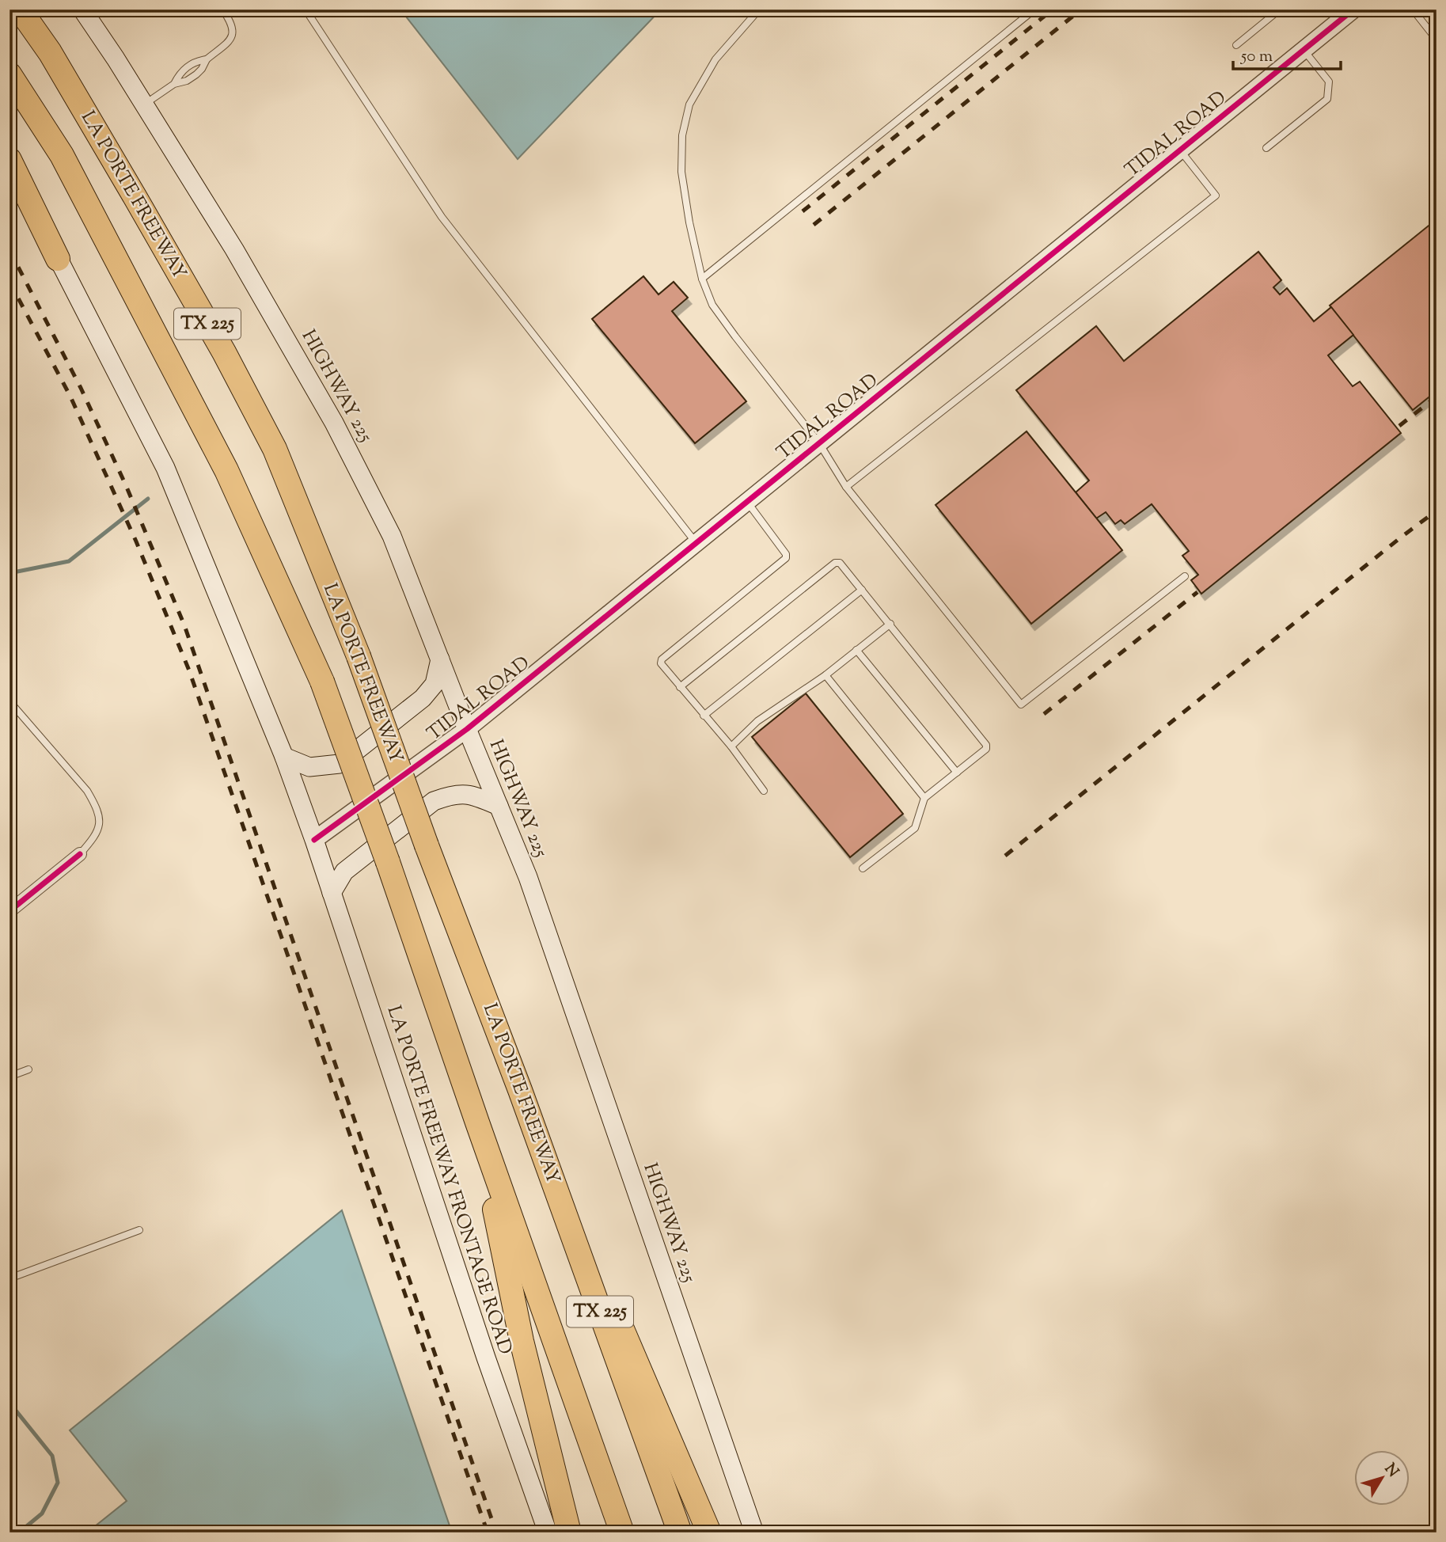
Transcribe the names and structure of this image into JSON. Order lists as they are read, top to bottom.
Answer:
{
  "streets": {
    "highway": ["LA PORTE FREEWAY", "TX 225"],
    "main road": ["HIGHWAY 225", "LA PORTE FREEWAY FRONTAGE ROAD"],
    "street": ["TIDAL ROAD"]
  },
  "crossings": [
    ["TIDAL ROAD", "HIGHWAY 225"],
    ["TIDAL ROAD", "LA PORTE FREEWAY FRONTAGE ROAD"]
  ],
  "scale_bar": "50 m",
  "north": "top right"
}
